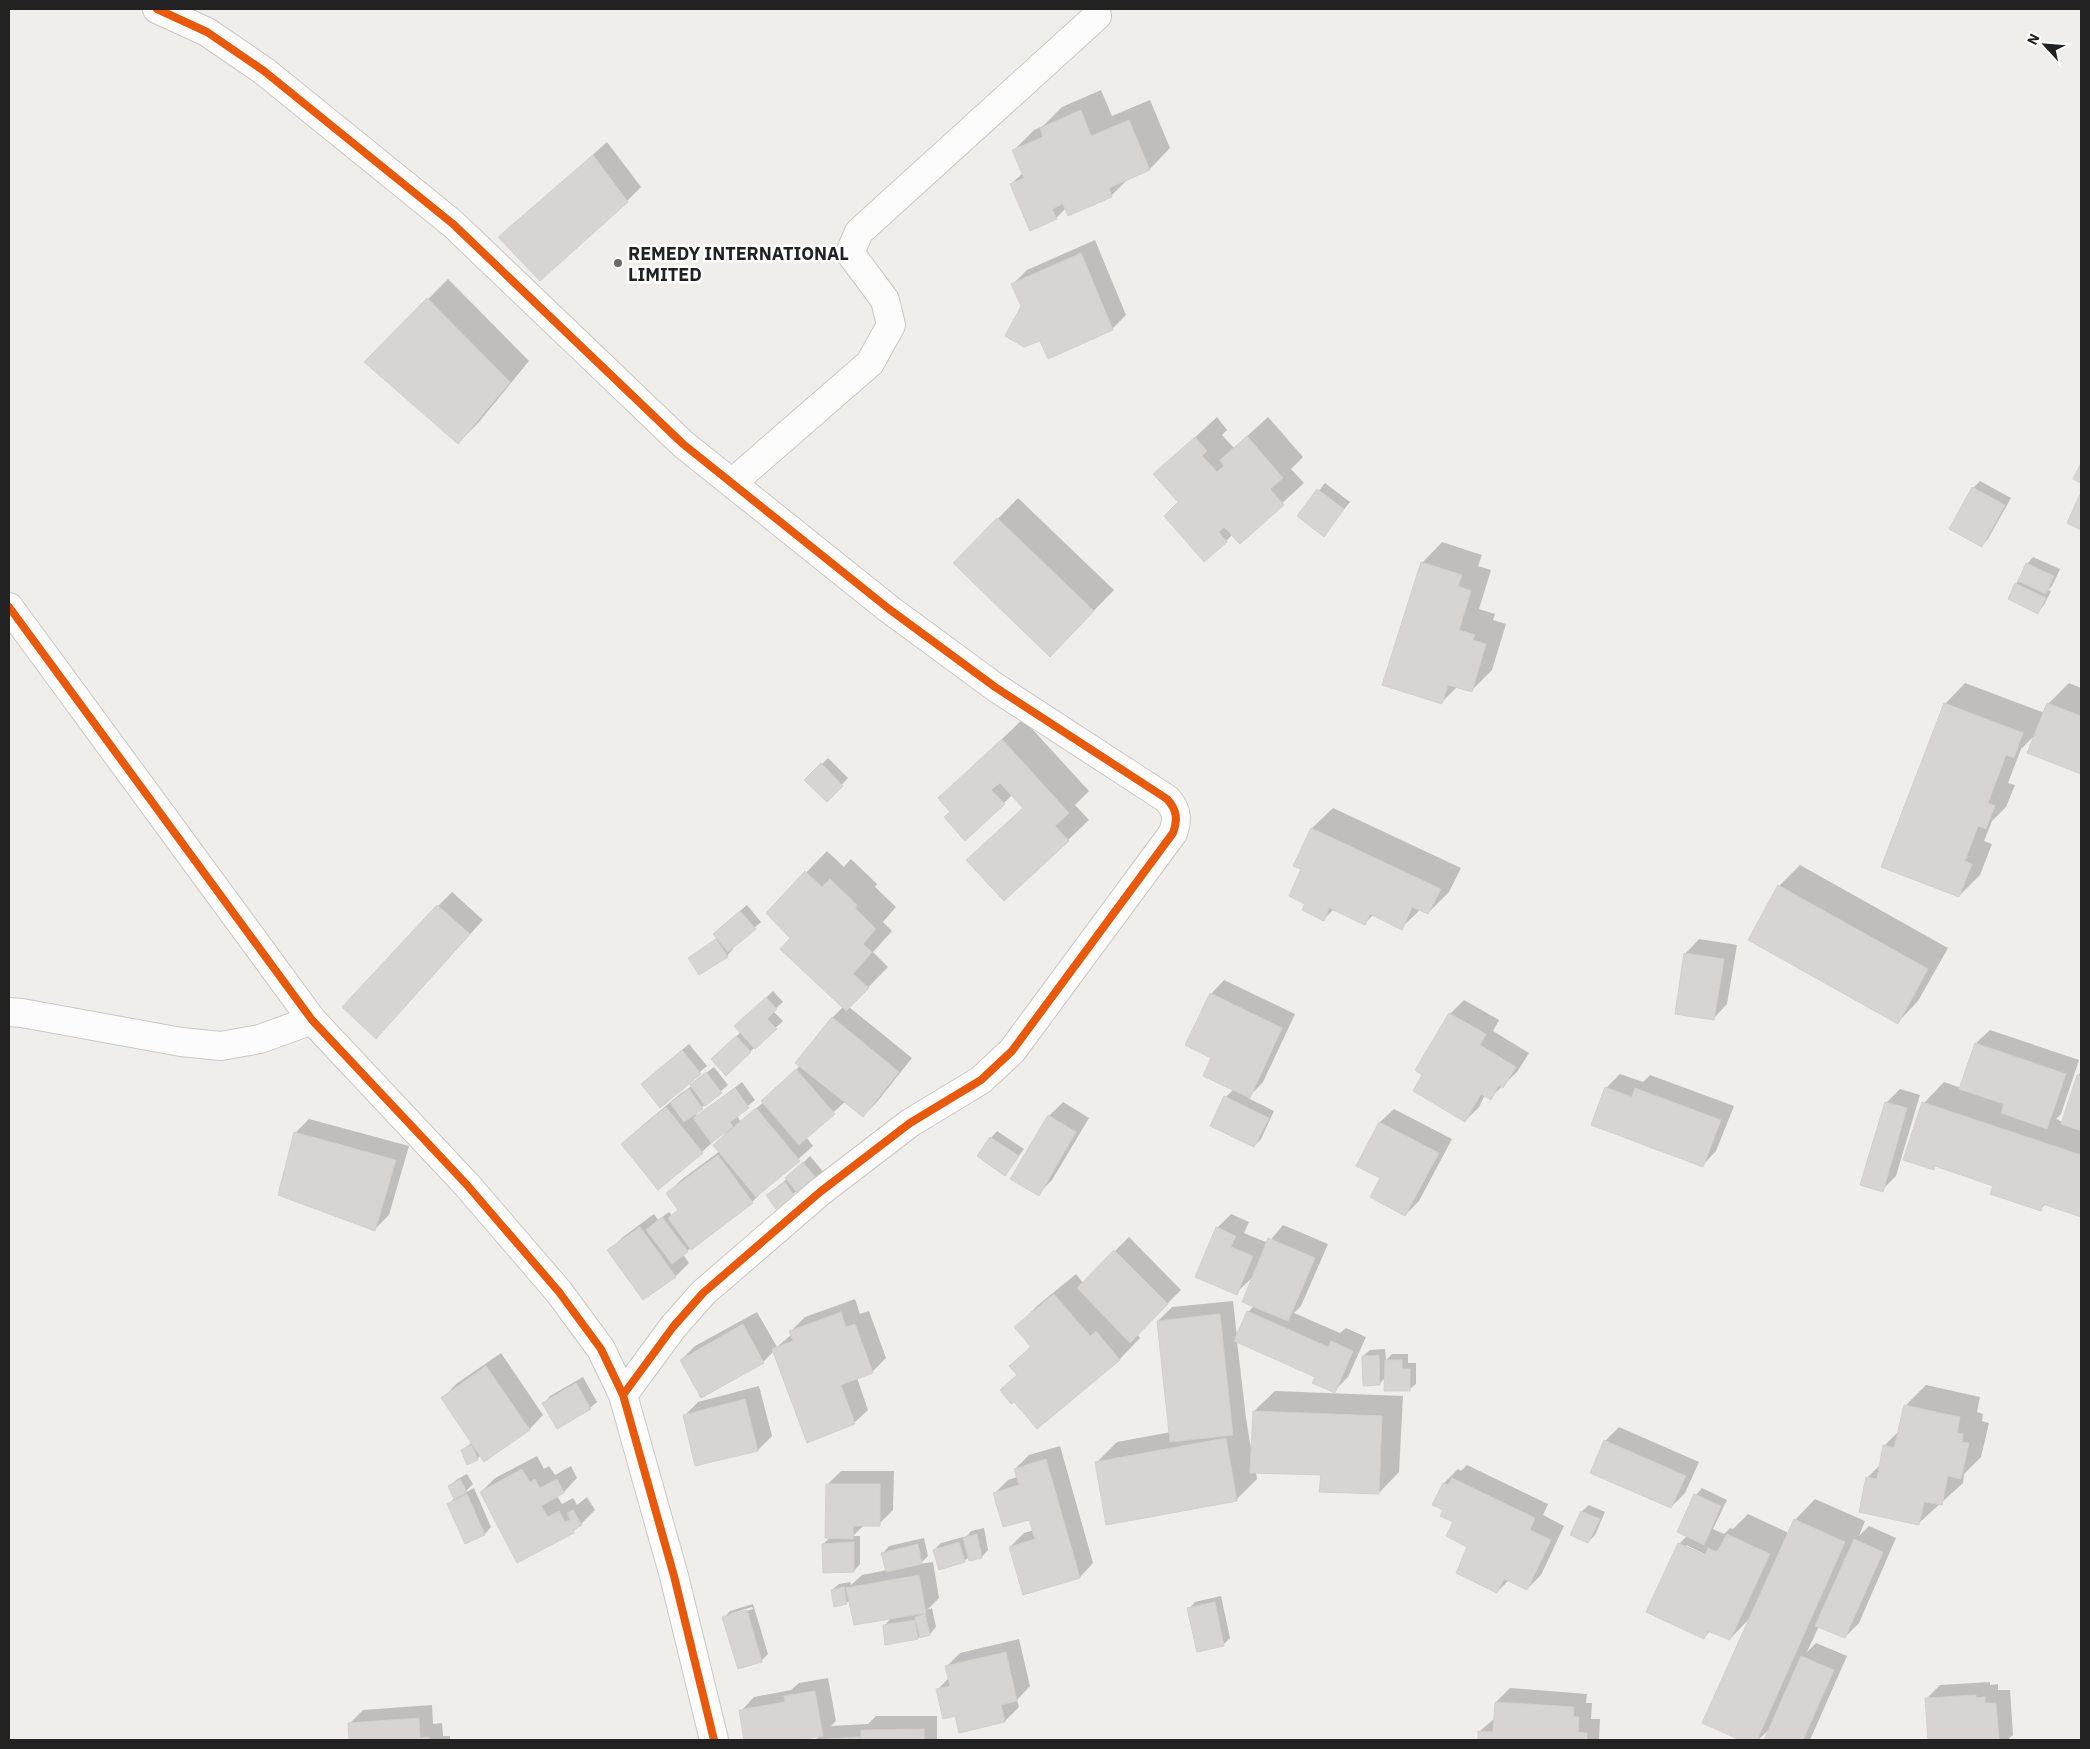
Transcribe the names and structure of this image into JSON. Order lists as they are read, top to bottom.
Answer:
{
  "places": ["REMEDY INTERNATIONAL LIMITED"],
  "north": "top left"
}
